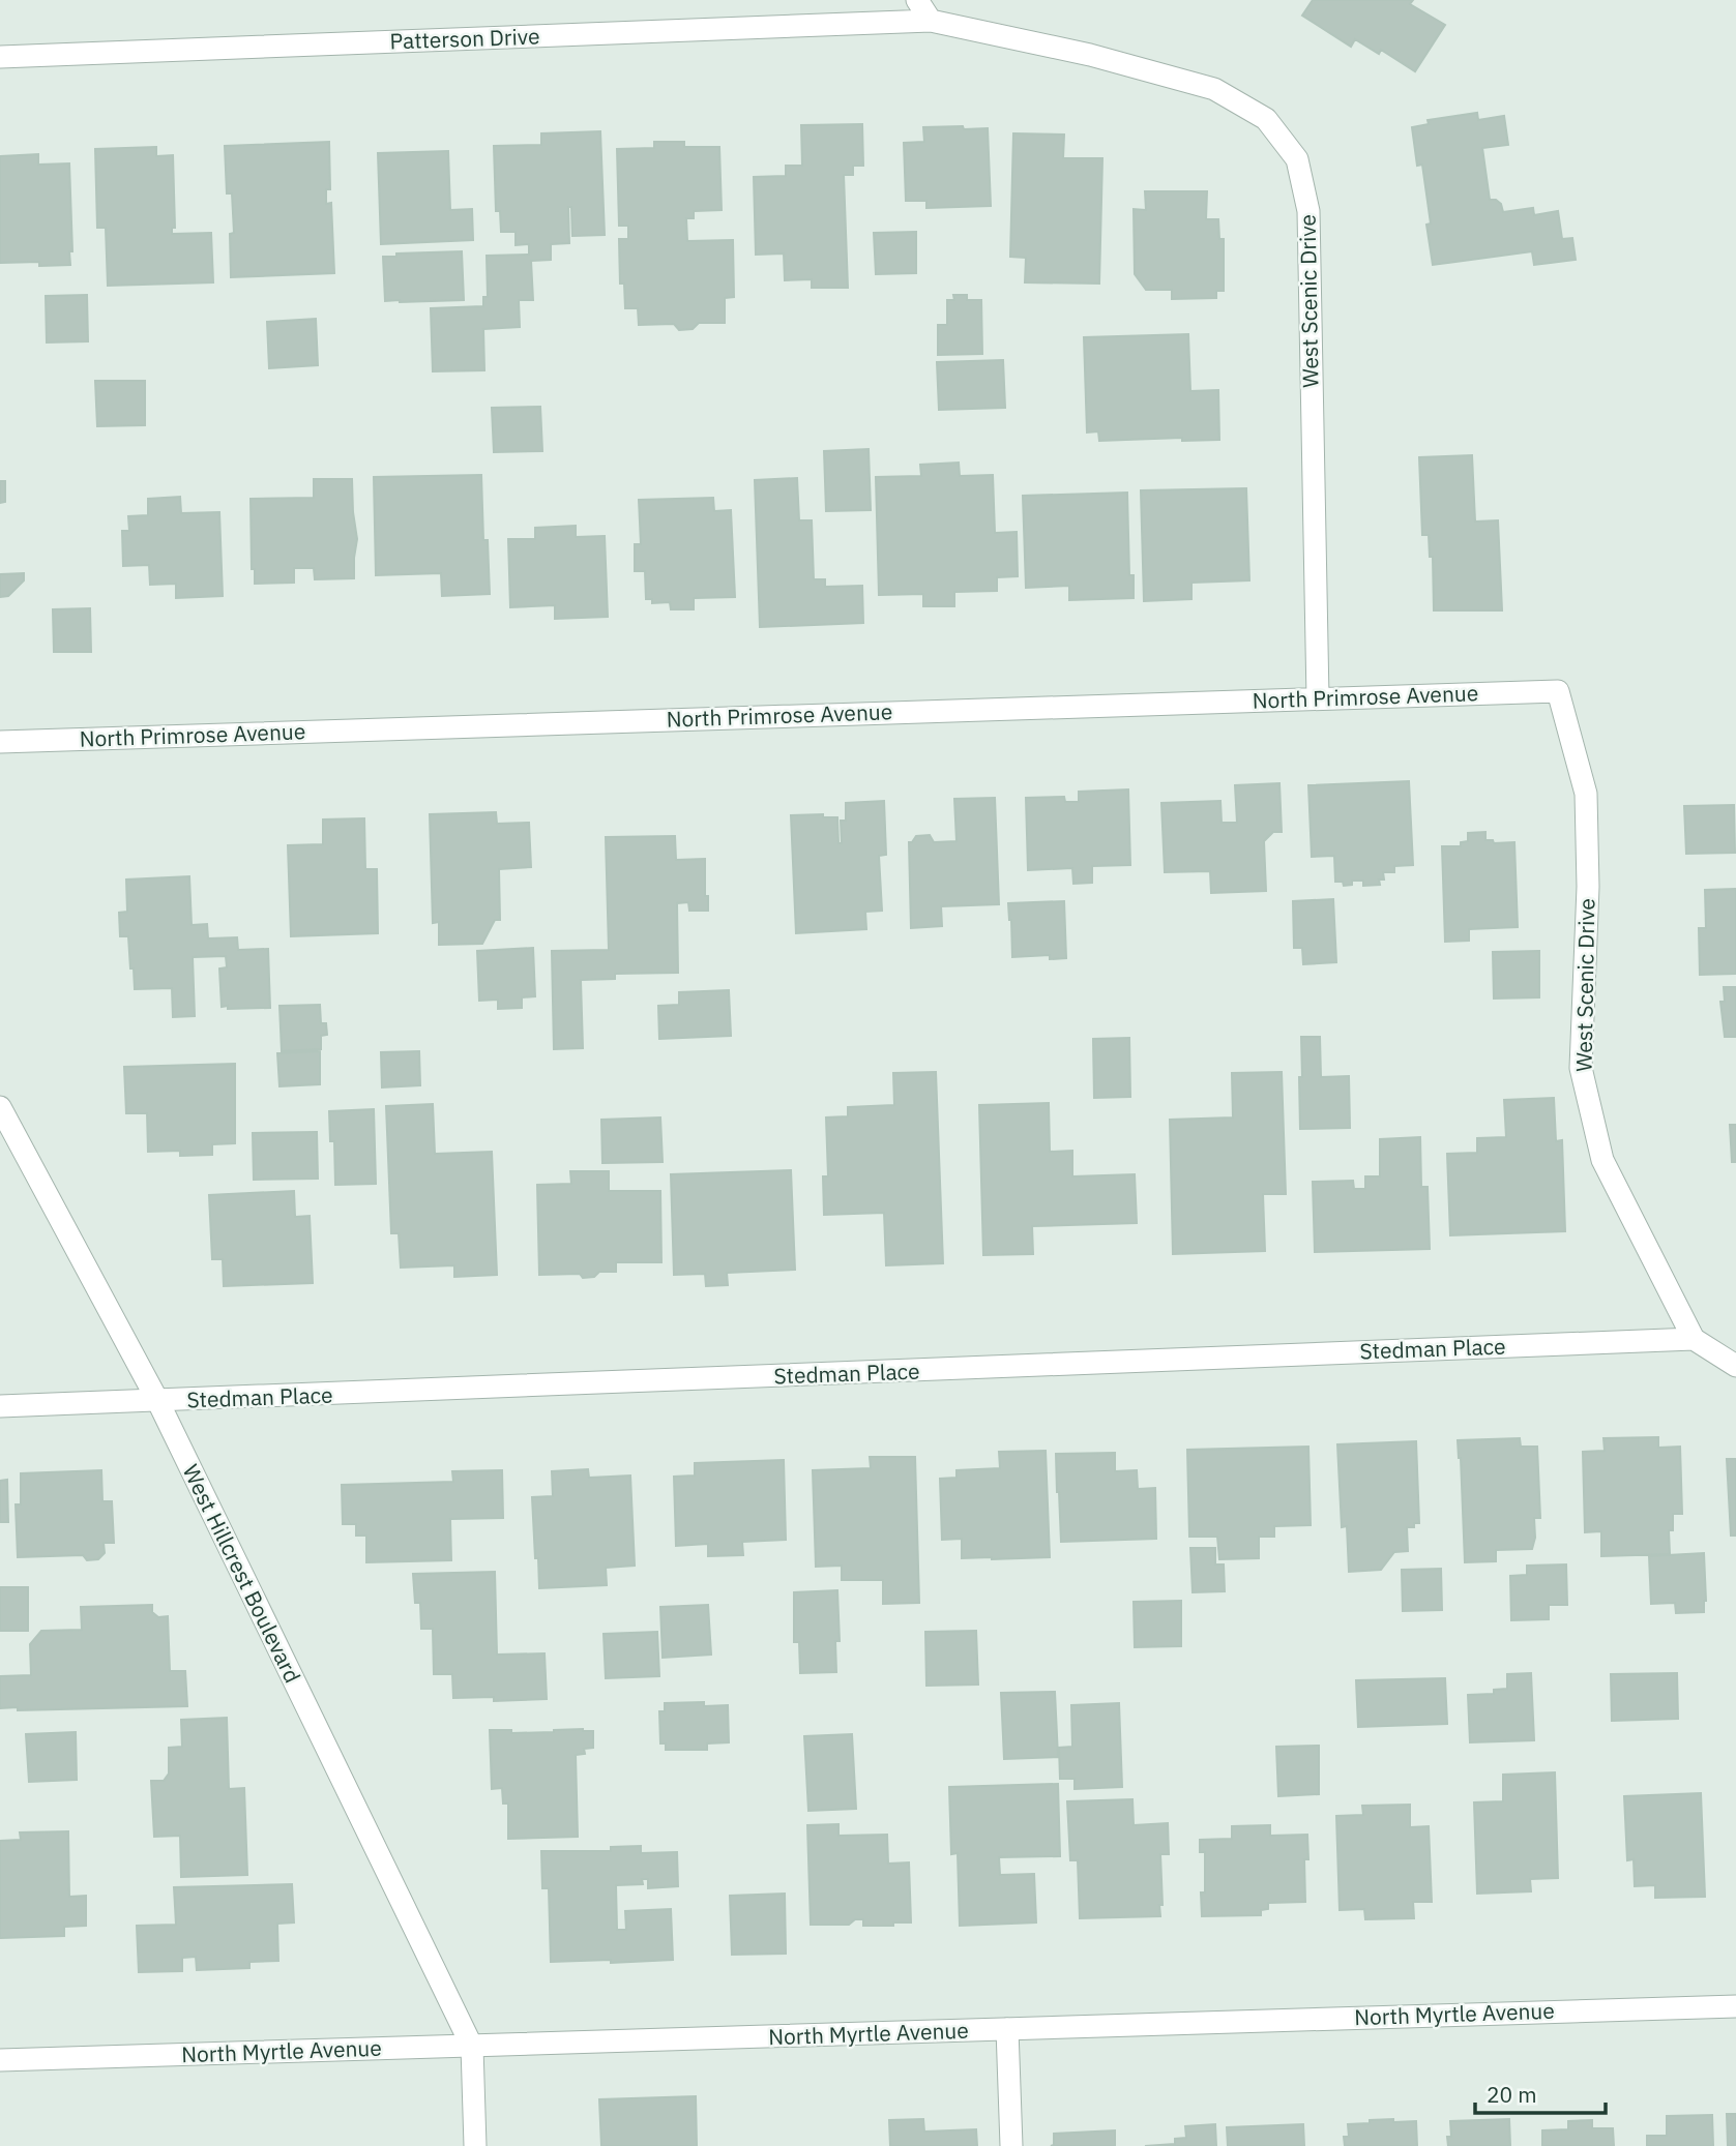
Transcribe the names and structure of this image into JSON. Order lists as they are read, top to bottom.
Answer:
{
  "streets": {
    "street": [
      "Patterson Drive",
      "West Scenic Drive",
      "North Primrose Avenue",
      "Stedman Place",
      "West Hillcrest Boulevard",
      "North Myrtle Avenue"
    ]
  },
  "crossings": [
    ["Patterson Drive", "West Scenic Drive"],
    ["West Scenic Drive", "North Primrose Avenue"],
    ["West Scenic Drive", "Stedman Place"],
    ["Stedman Place", "West Hillcrest Boulevard"],
    ["West Hillcrest Boulevard", "North Myrtle Avenue"]
  ],
  "scale_bar": "20 m"
}
